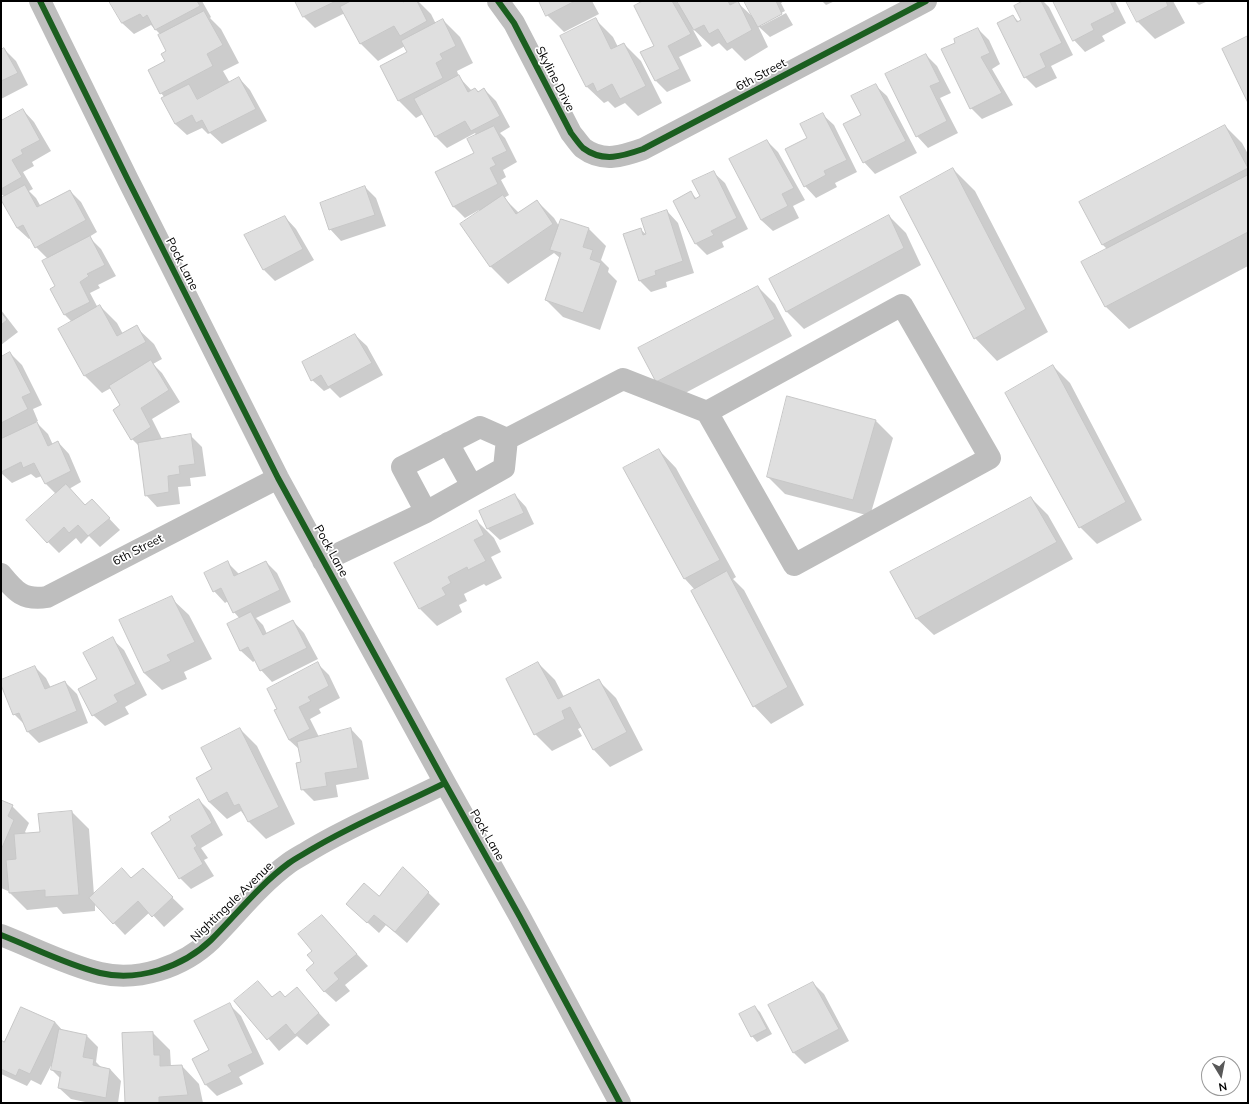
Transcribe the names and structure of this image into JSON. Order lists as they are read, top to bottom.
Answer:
{
  "streets": {
    "street": [
      "6th Street",
      "Skyline Drive",
      "Pock Lane",
      "Nightingale Avenue"
    ]
  },
  "crossings": [
    ["6th Street", "Skyline Drive"],
    ["6th Street", "Pock Lane"],
    ["Pock Lane", "Nightingale Avenue"]
  ],
  "north": "bottom"
}
